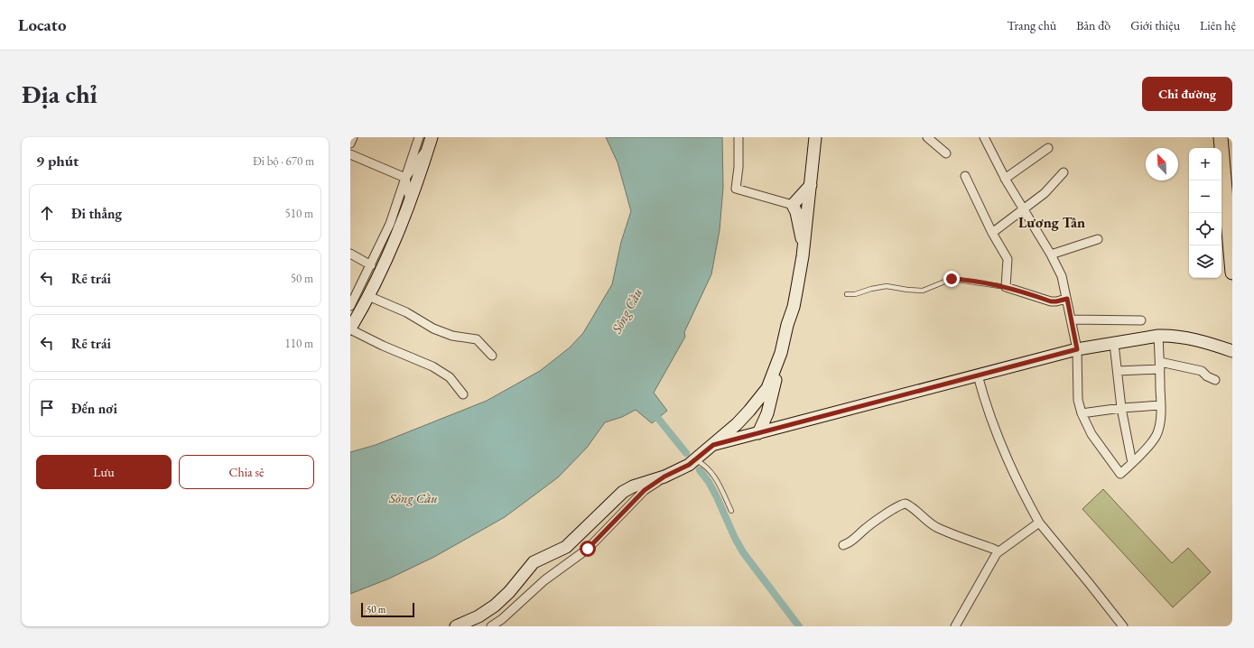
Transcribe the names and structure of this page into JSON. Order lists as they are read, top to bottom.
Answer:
{
  "districts": ["Lương Tân"],
  "water": ["Sông Cầu"],
  "scale_bar": "50 m",
  "north": "top left",
  "page": {
    "header": "Locato",
    "nav": [
      "Trang chủ",
      "Bản đồ",
      "Giới thiệu",
      "Liên hệ"
    ],
    "buttons": [
      "Chỉ đường",
      ["Lưu", "Chia sẻ"]
    ],
    "title": "Địa chỉ",
    "heading": ["9 phút", "Đi bộ · 670 m"],
    "map_buttons": ["+", "−"],
    "list": [
      ["Đi thẳng", "510 m"],
      ["Rẽ trái", "50 m"],
      ["Rẽ trái", "110 m"],
      "Đến nơi"
    ],
    "scale": "50 m"
  }
}
